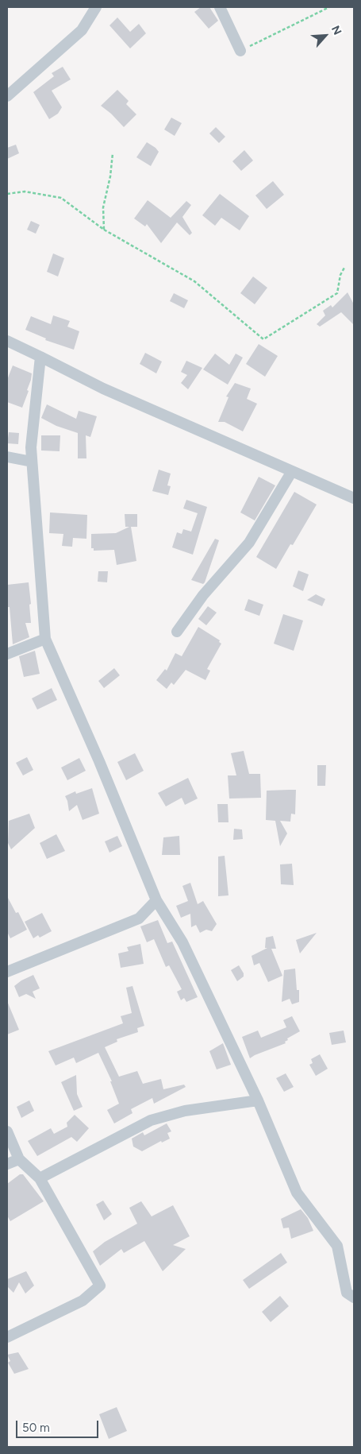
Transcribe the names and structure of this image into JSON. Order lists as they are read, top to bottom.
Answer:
{
  "scale_bar": "50 m",
  "north": "top right"
}
